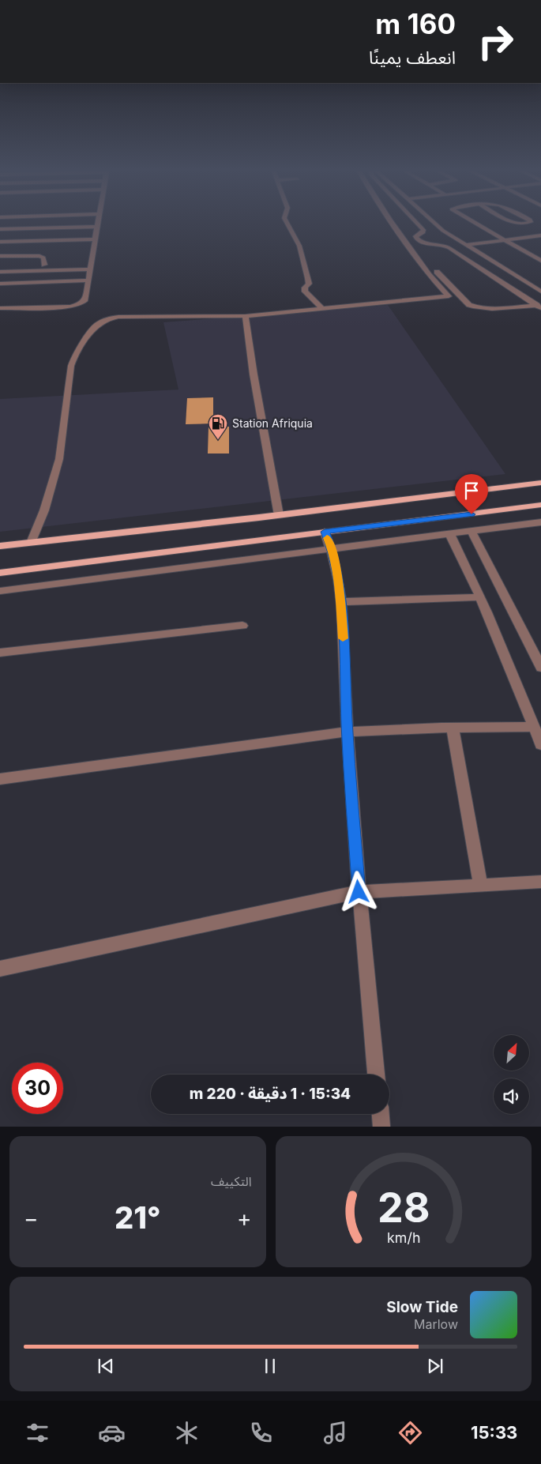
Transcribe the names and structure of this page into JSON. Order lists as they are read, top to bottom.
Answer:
{
  "places": {
    "fuel station": ["Station Afriquia"]
  },
  "north": "top right",
  "page": {
    "turn": ["160 m", "انعطف يمينًا"],
    "limit": "30",
    "trip": "15:34 · 1 دقيقة · 220 m",
    "tile": "التكييف",
    "heat": ["−", "21°", "+"],
    "song": ["Slow Tide", "Marlow"],
    "tabs": "15:33",
    "gauge": ["28", "km/h"]
  }
}
